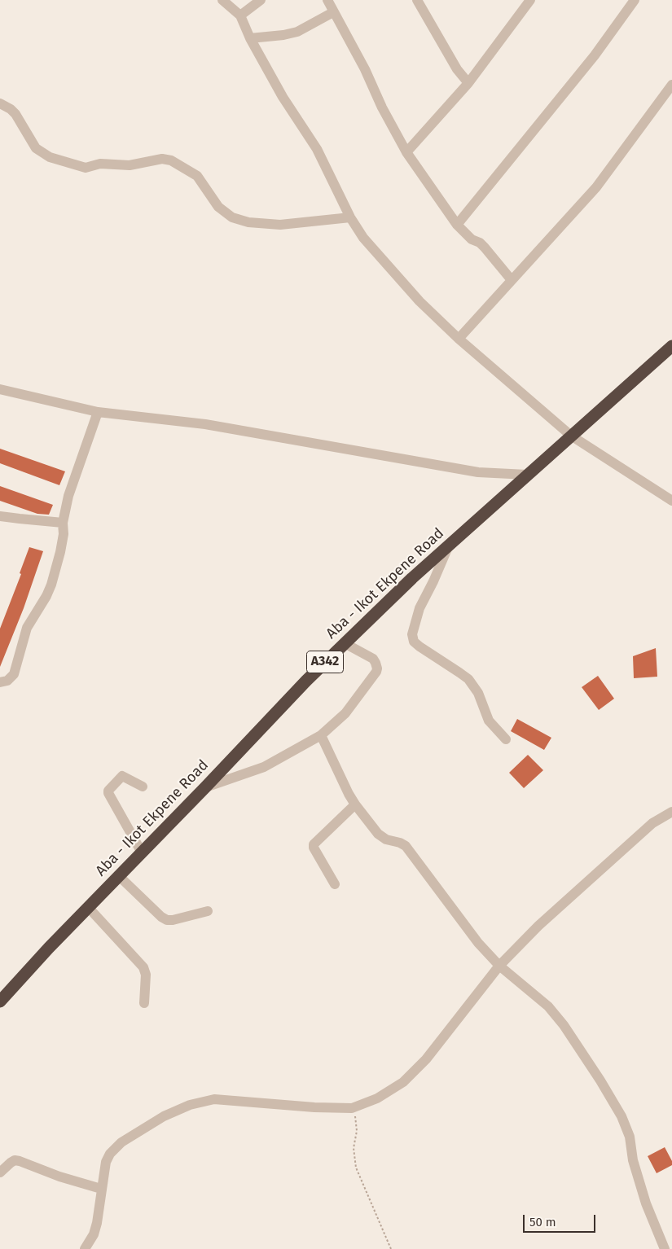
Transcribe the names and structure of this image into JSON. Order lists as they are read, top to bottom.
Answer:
{
  "streets": {
    "highway": ["Aba - Ikot Ekpene Road", "A342"]
  },
  "scale_bar": "50 m"
}
